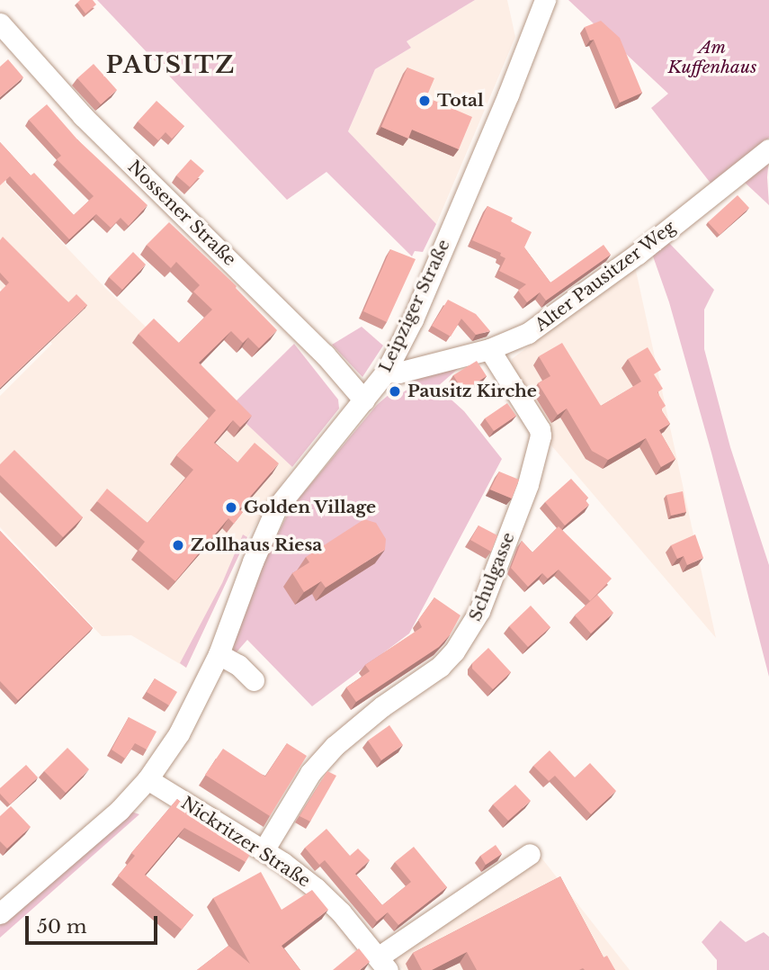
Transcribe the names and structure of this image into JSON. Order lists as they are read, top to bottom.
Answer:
{
  "streets": {
    "street": [
      "Nossener Straße",
      "Alter Pausitzer Weg",
      "Leipziger Straße",
      "Schulgasse",
      "Nickritzer Straße"
    ]
  },
  "crossings": [
    ["Nossener Straße", "Leipziger Straße"],
    ["Alter Pausitzer Weg", "Leipziger Straße"],
    ["Alter Pausitzer Weg", "Schulgasse"],
    ["Leipziger Straße", "Nickritzer Straße"],
    ["Schulgasse", "Nickritzer Straße"]
  ],
  "districts": ["PAUSITZ"],
  "parks": ["Am Kuffenhaus"],
  "places": [
    "Total",
    "Pausitz Kirche",
    "Golden Village",
    "Zollhaus Riesa"
  ],
  "scale_bar": "50 m"
}
